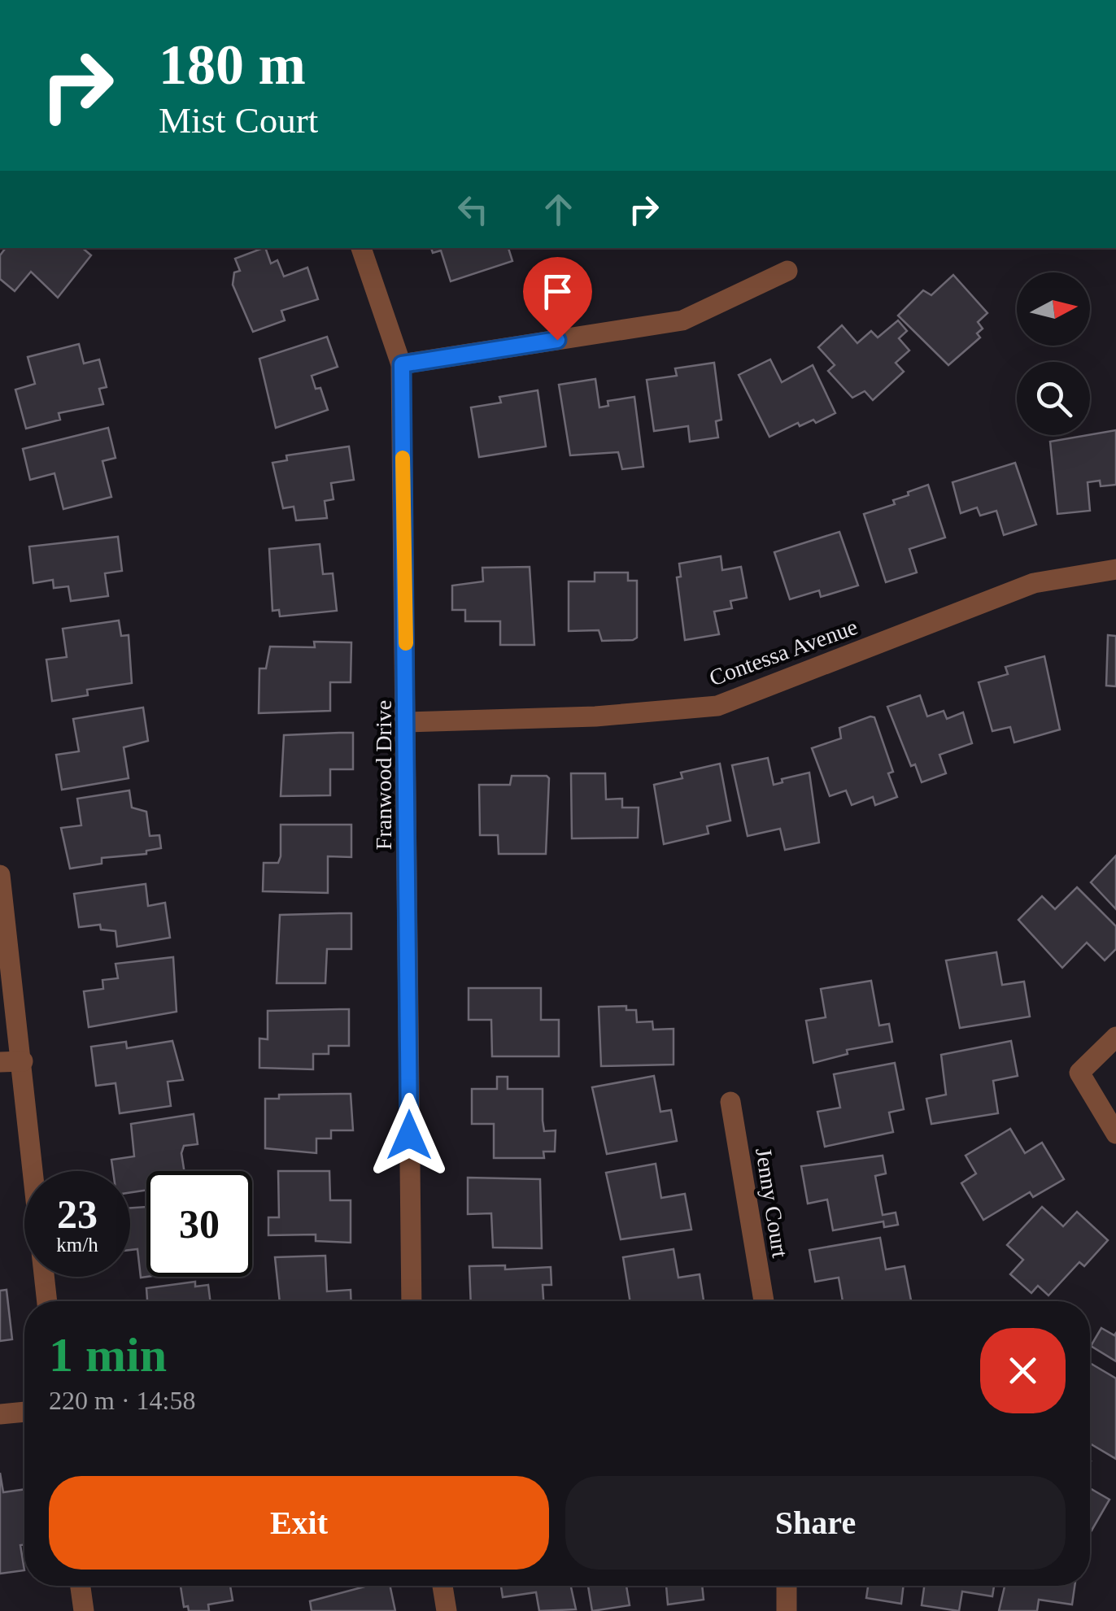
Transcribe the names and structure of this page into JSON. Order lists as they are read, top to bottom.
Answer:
{
  "streets": {
    "street": ["Contessa Avenue", "Franwood Drive", "Jenny Court"]
  },
  "crossings": [
    ["Contessa Avenue", "Franwood Drive"]
  ],
  "north": "right",
  "page": {
    "turn": ["180 m", "Mist Court"],
    "speed": "23 km/h",
    "limit": "30",
    "heading": ["1 min", "220 m · 14:58"],
    "buttons": ["Exit", "Share"]
  }
}
